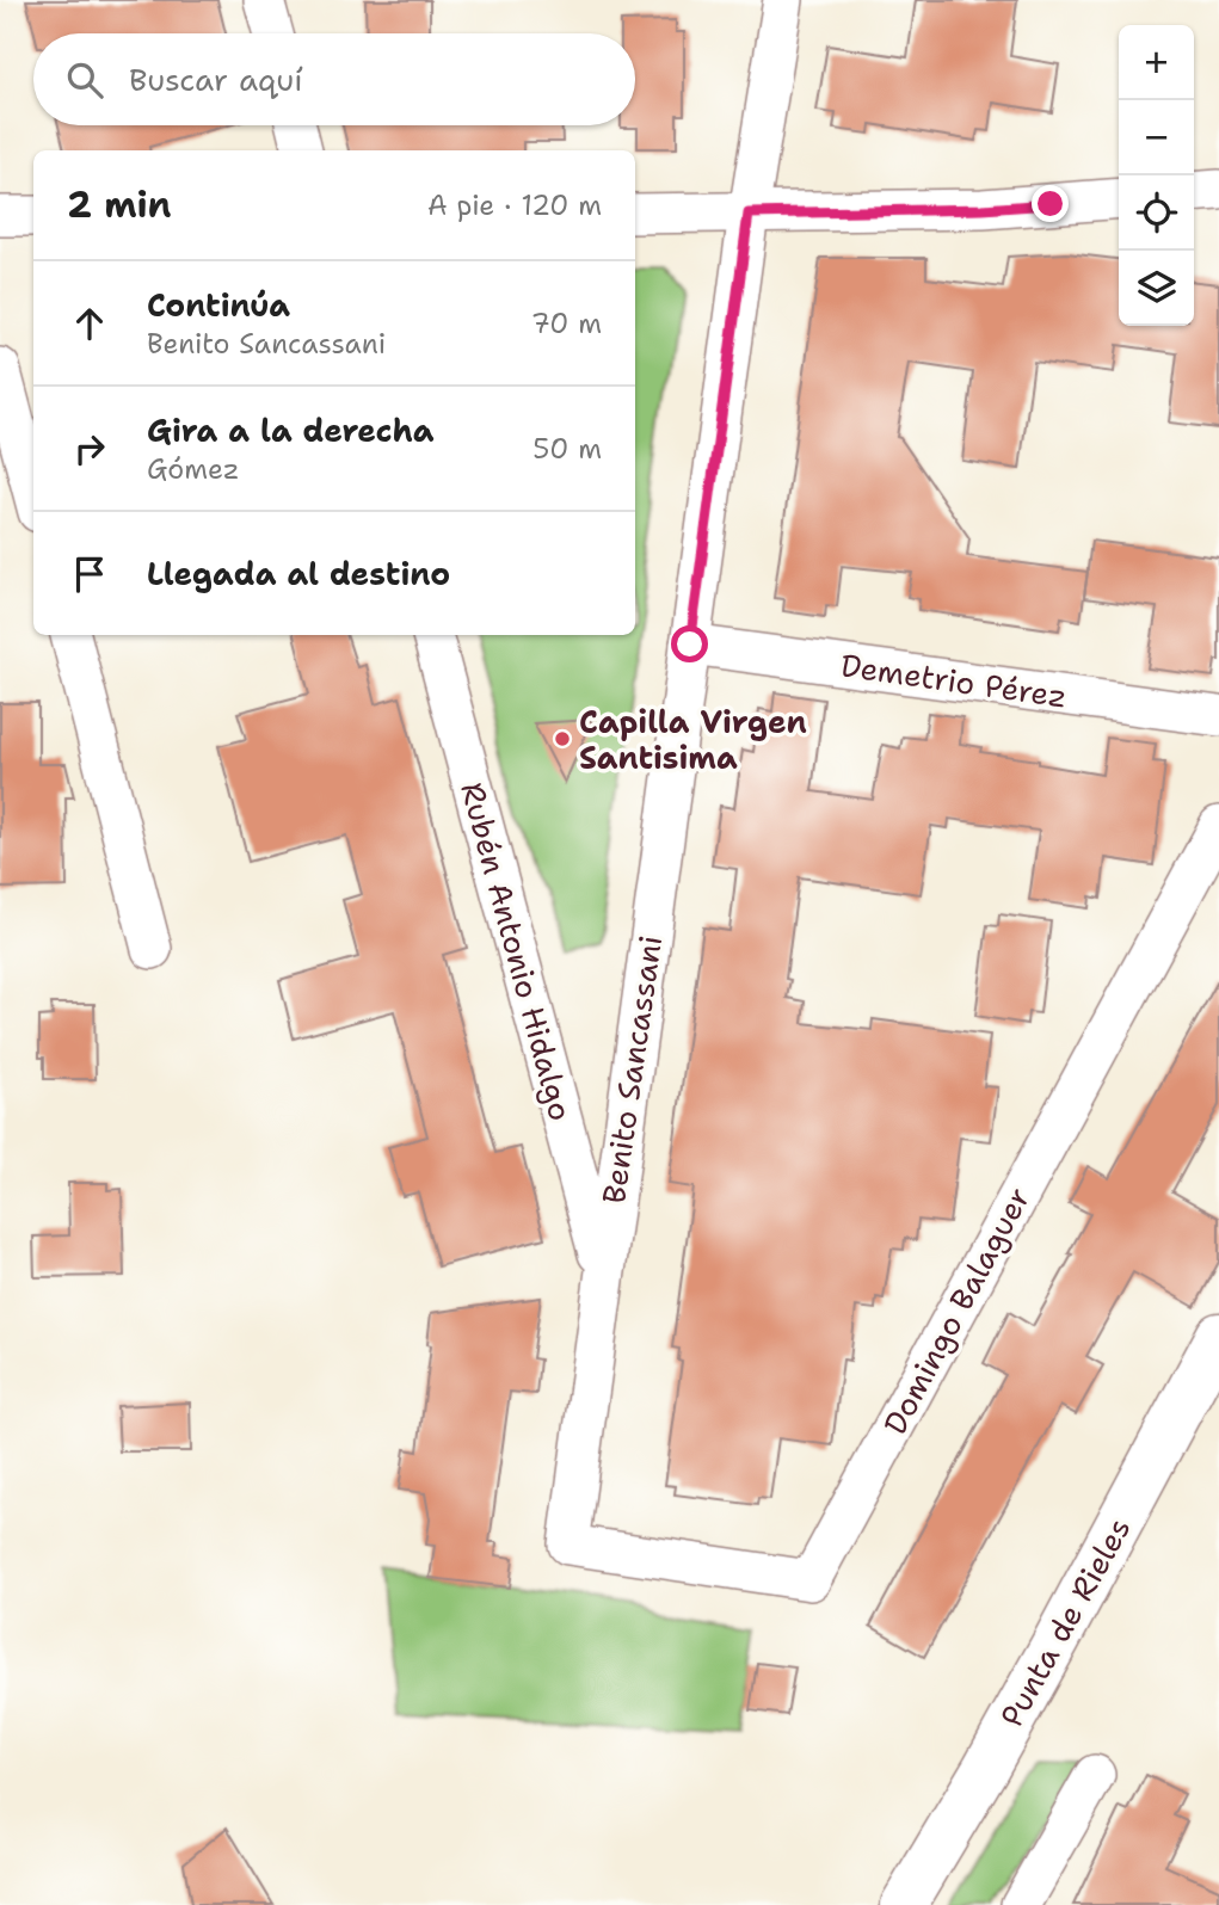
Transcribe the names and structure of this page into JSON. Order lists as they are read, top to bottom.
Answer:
{
  "streets": {
    "street": [
      "Demetrio Pérez",
      "Rubén Antonio Hidalgo",
      "Benito Sancassani",
      "Domingo Balaguer",
      "Punta de Rieles"
    ]
  },
  "crossings": [
    ["Demetrio Pérez", "Benito Sancassani"],
    ["Rubén Antonio Hidalgo", "Benito Sancassani"],
    ["Benito Sancassani", "Domingo Balaguer"]
  ],
  "places": ["Capilla Virgen Santisima"],
  "page": {
    "map_buttons": ["+", "−"],
    "search": "Buscar aquí",
    "heading": ["2 min", "A pie · 120 m"],
    "list": [
      ["Continúa", "Benito Sancassani", "70 m"],
      ["Gira a la derecha", "Gómez", "50 m"],
      "Llegada al destino"
    ]
  }
}
